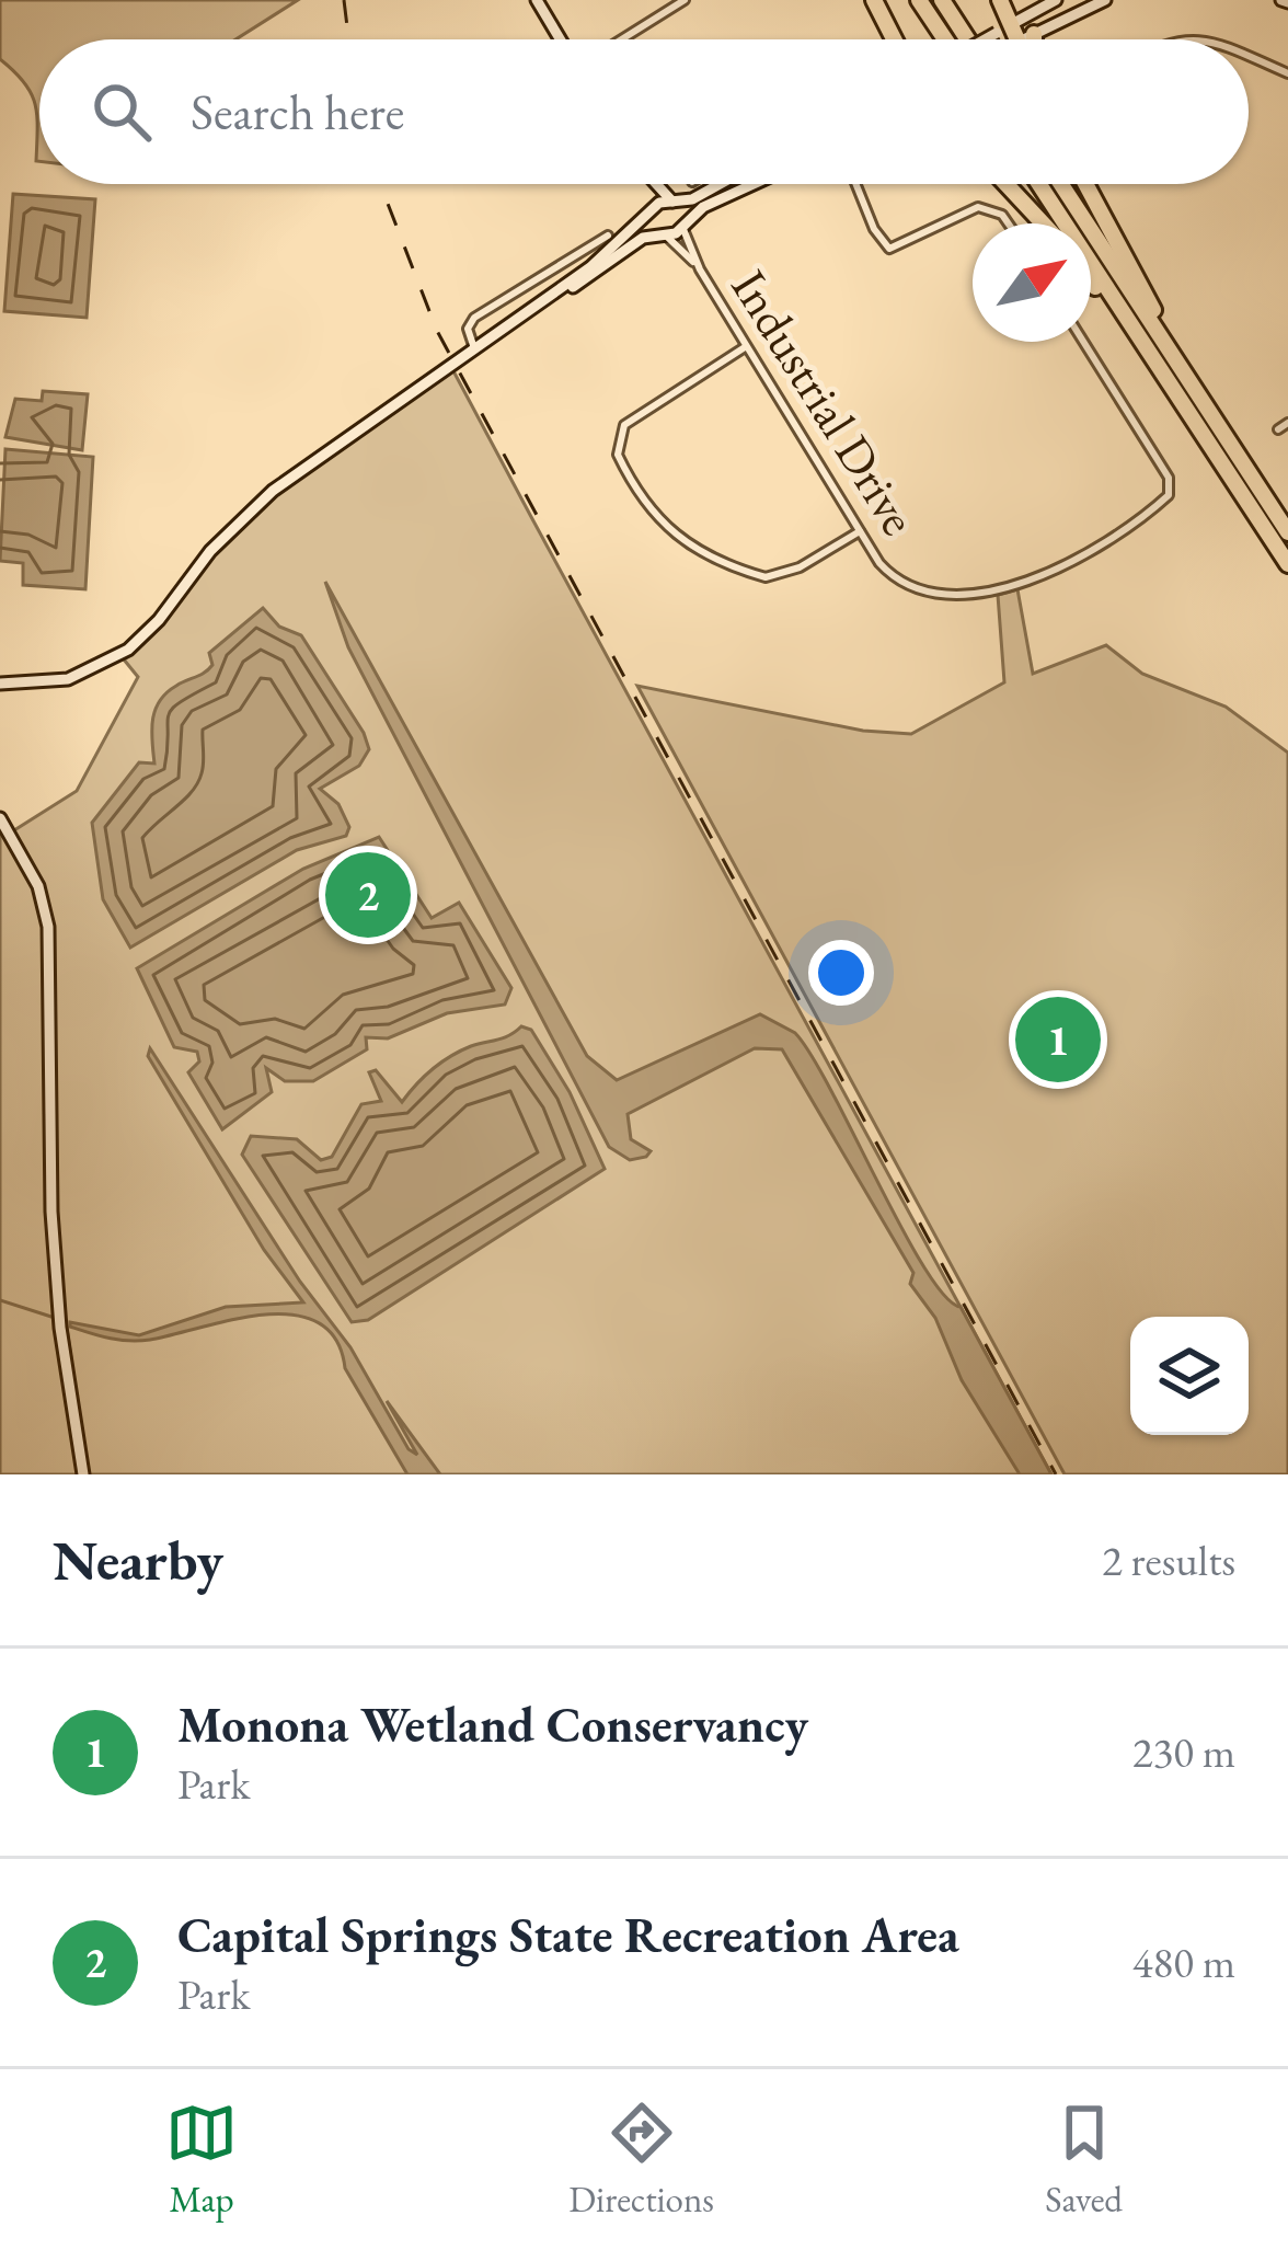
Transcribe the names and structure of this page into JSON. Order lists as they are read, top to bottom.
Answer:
{
  "streets": {
    "street": ["Industrial Drive"]
  },
  "north": "top right",
  "page": {
    "search": "Search here",
    "pins": ["2", "1"],
    "heading": ["Nearby", "2 results"],
    "list": [
      {
        "mark": "1",
        "name": "Monona Wetland Conservancy",
        "note": "Park",
        "value": "230 m"
      },
      {
        "mark": "2",
        "name": "Capital Springs State Recreation Area",
        "note": "Park",
        "value": "480 m"
      }
    ],
    "nav": ["Map", "Directions", "Saved"]
  }
}
